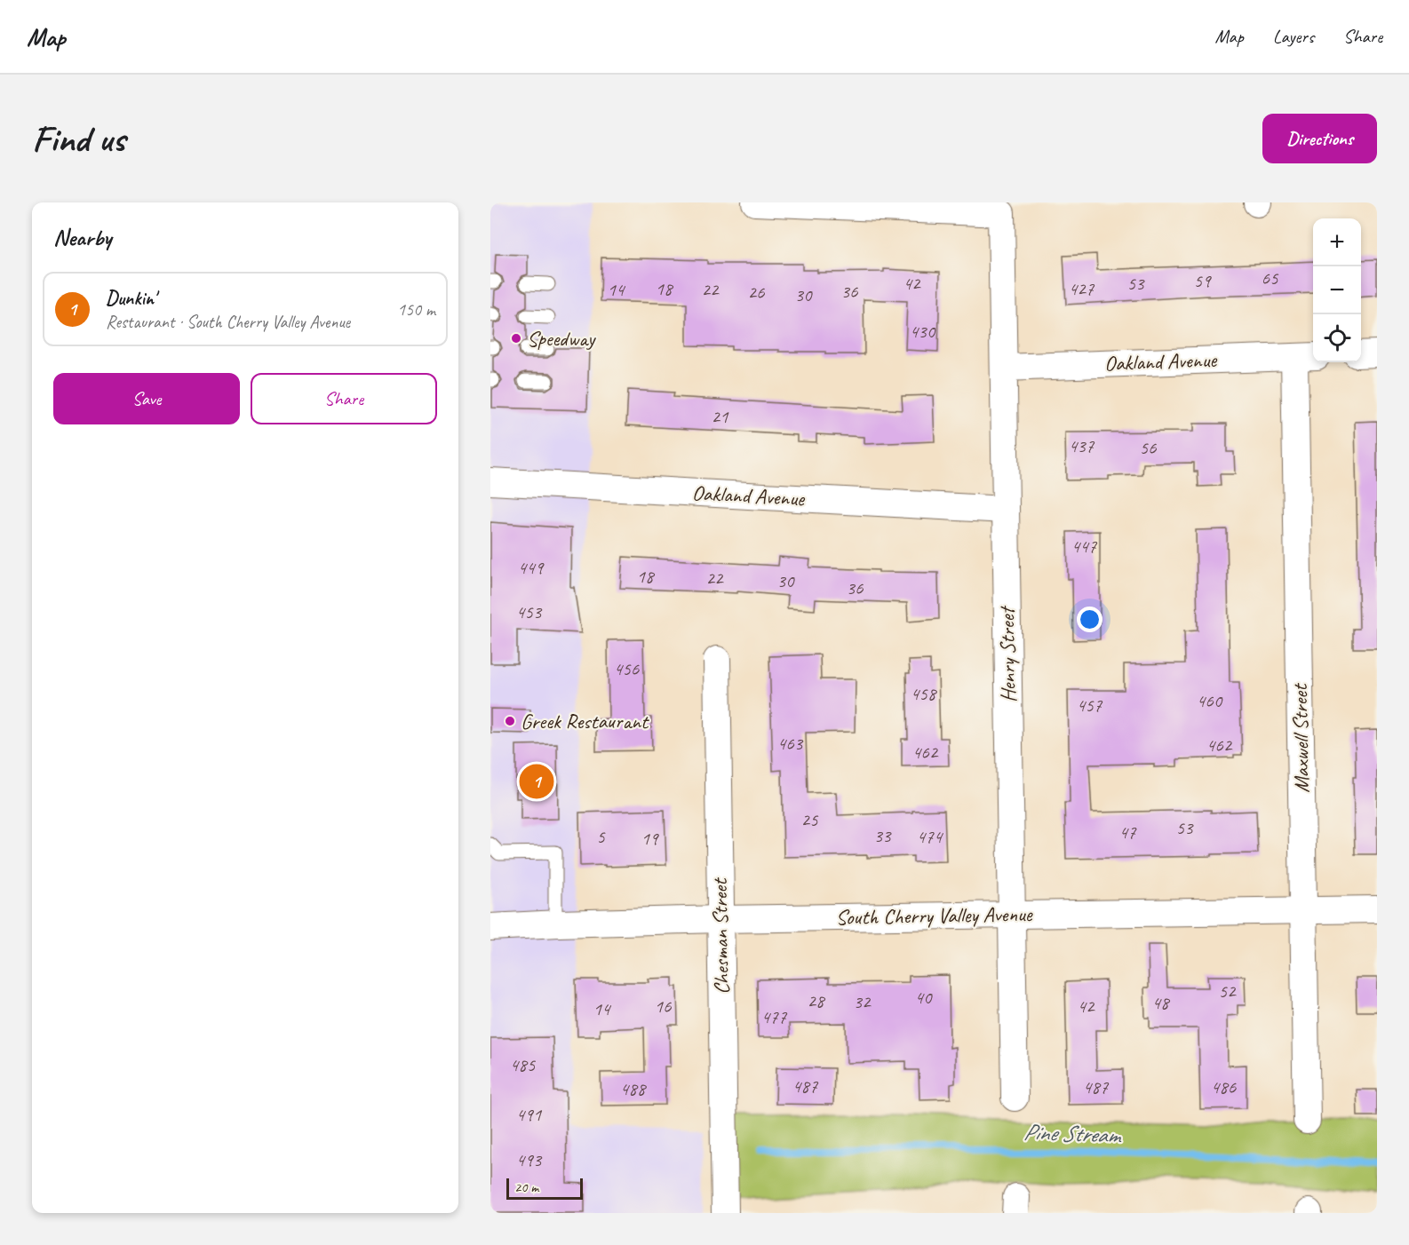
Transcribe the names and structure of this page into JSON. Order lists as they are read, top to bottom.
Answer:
{
  "streets": {
    "street": [
      "Oakland Avenue",
      "Henry Street",
      "Maxwell Street",
      "South Cherry Valley Avenue",
      "Chesman Street"
    ]
  },
  "crossings": [
    ["Oakland Avenue", "Henry Street"],
    ["Oakland Avenue", "Maxwell Street"],
    ["Henry Street", "South Cherry Valley Avenue"],
    ["Maxwell Street", "South Cherry Valley Avenue"],
    ["South Cherry Valley Avenue", "Chesman Street"]
  ],
  "water": ["Pine Stream"],
  "places": ["Speedway", "Greek Restaurant"],
  "house_numbers": [
    "65",
    "59",
    "42",
    "53",
    "18",
    "427",
    "14",
    "22",
    "36",
    "26",
    "30",
    "430",
    "21",
    "437",
    "56",
    "447",
    "449",
    "18",
    "22",
    "30",
    "36",
    "453",
    "456",
    "458",
    "460",
    "457",
    "463",
    "462",
    "462",
    "25",
    "53",
    "47",
    "33",
    "5",
    "474",
    "19",
    "52",
    "40",
    "28",
    "32",
    "48",
    "16",
    "42",
    "14",
    "477",
    "485",
    "487",
    "487",
    "486",
    "488",
    "491",
    "493"
  ],
  "scale_bar": "20 m",
  "page": {
    "header": "Map",
    "nav": ["Map", "Layers", "Share"],
    "buttons": [
      "Directions",
      ["Save", "Share"]
    ],
    "title": "Find us",
    "heading": "Nearby",
    "map_buttons": ["+", "−"],
    "list": [
      {
        "mark": "1",
        "name": "Dunkin'",
        "note": "Restaurant · South Cherry Valley Avenue",
        "value": "150 m"
      }
    ],
    "pins": "1",
    "scale": "20 m"
  }
}
